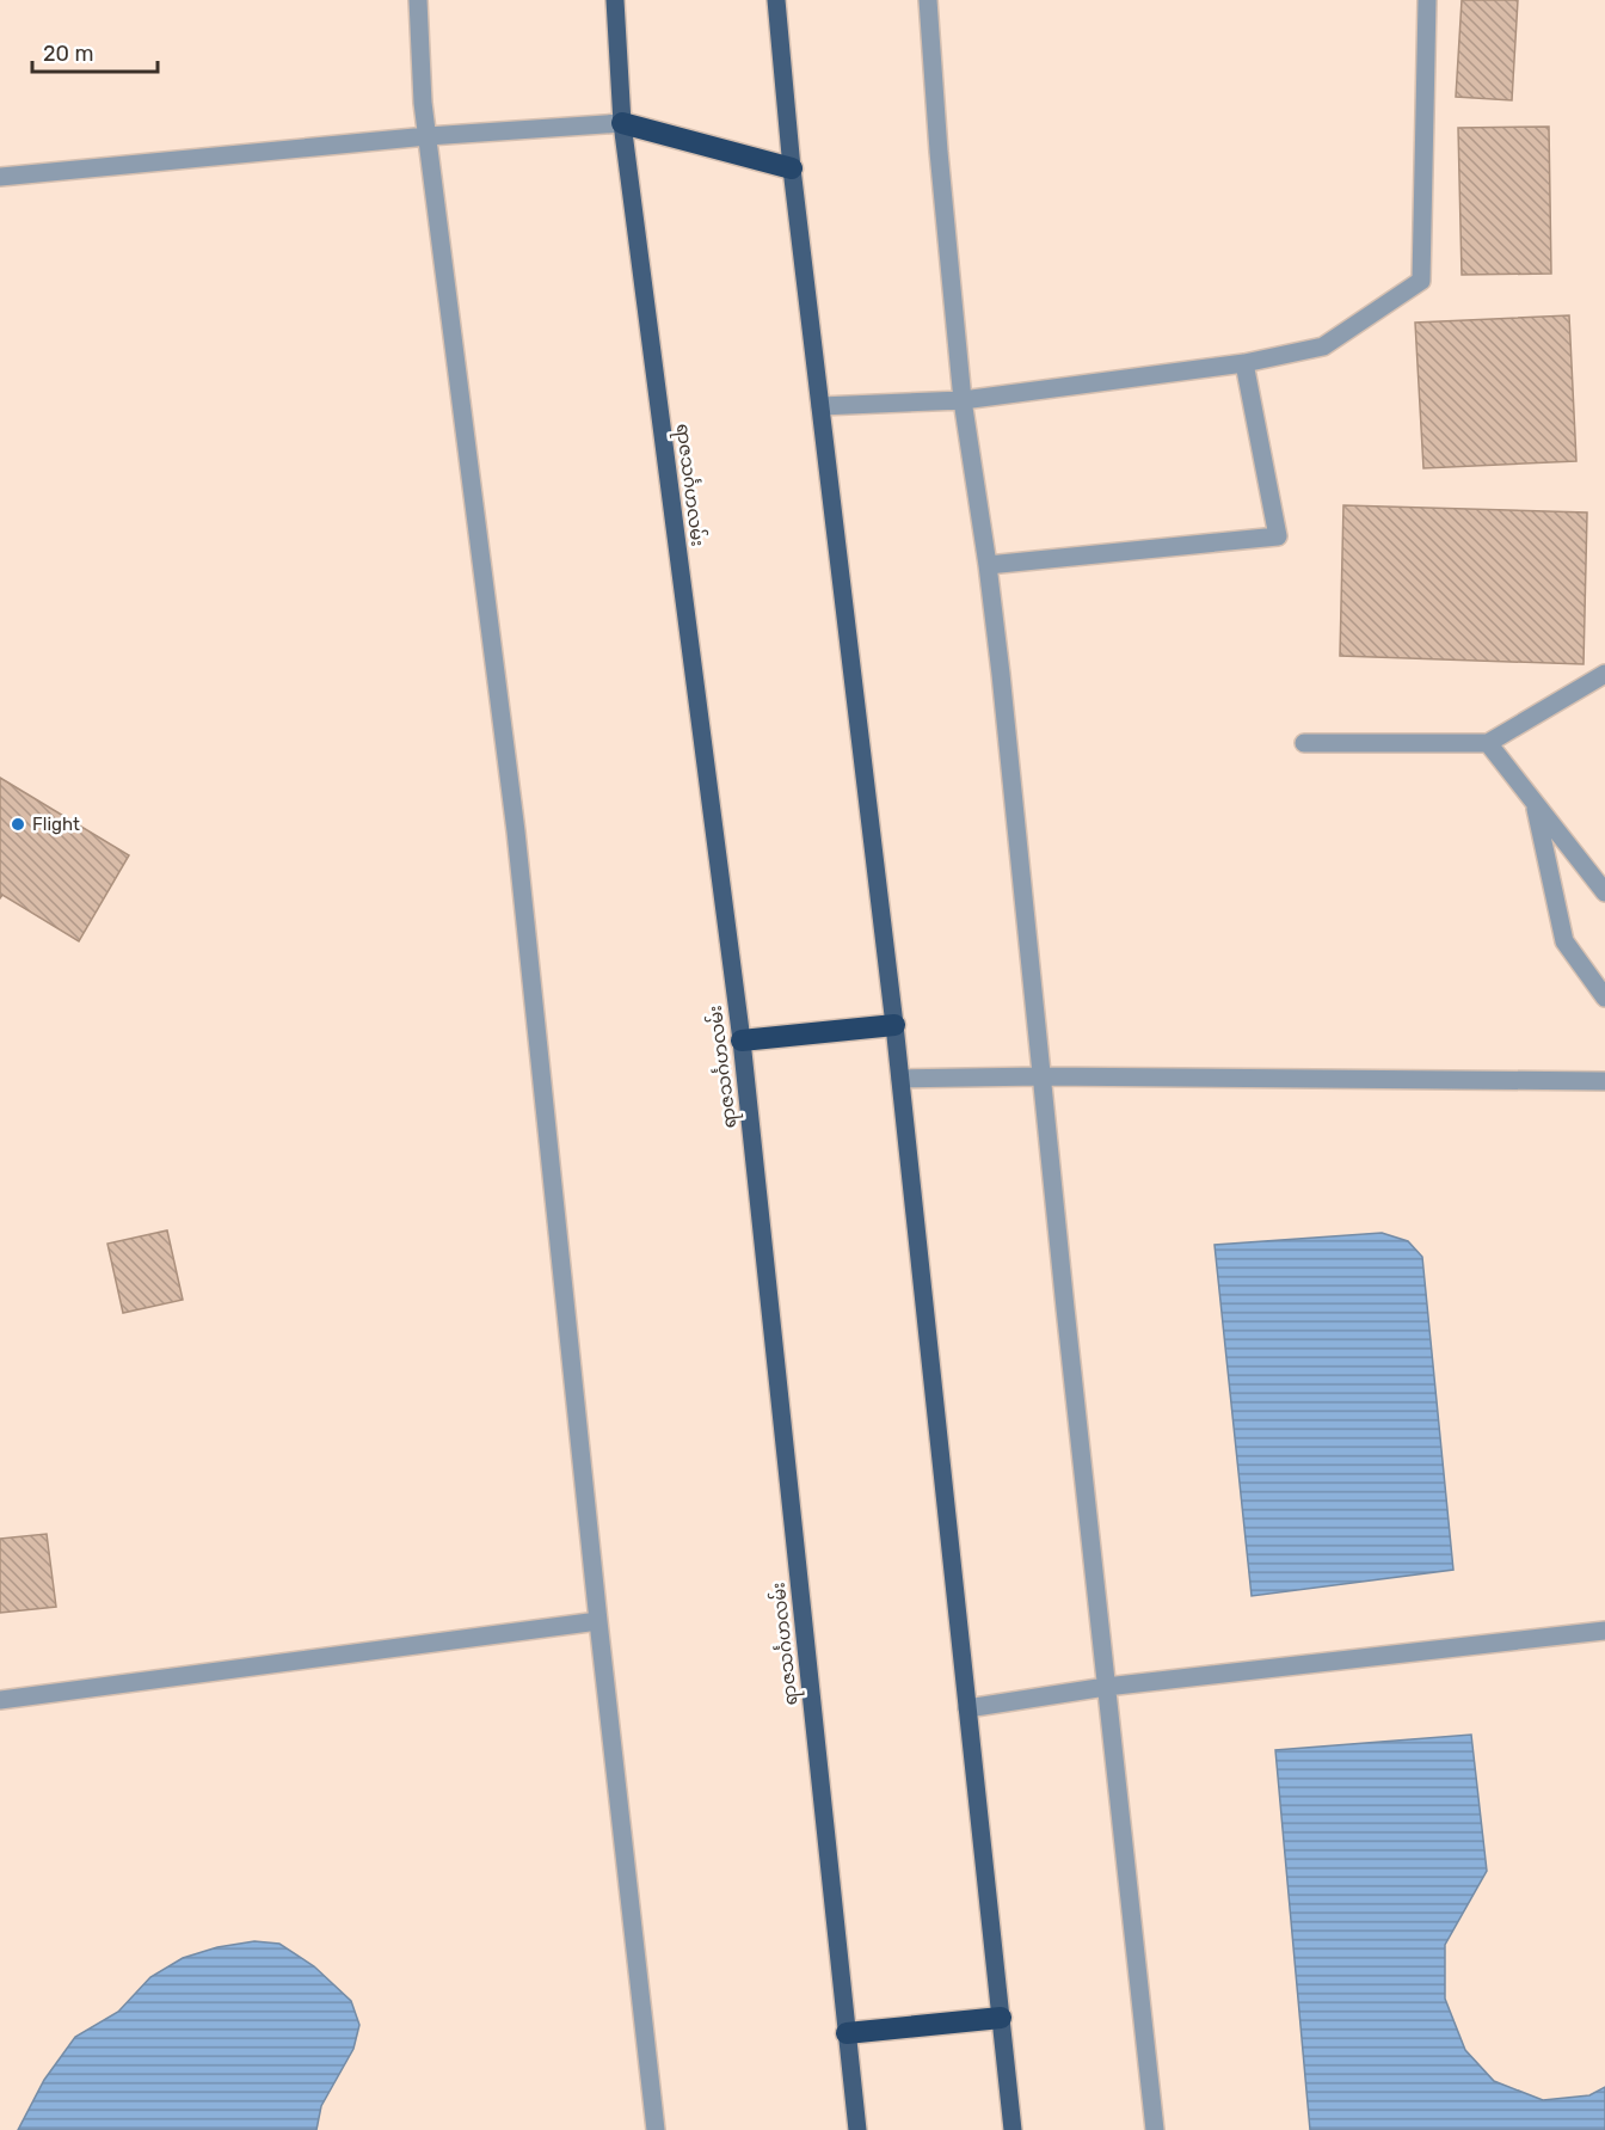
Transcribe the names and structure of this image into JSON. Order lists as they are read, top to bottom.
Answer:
{
  "streets": {
    "main road": ["ရာဇသင်္ဂဟလမ်း"]
  },
  "places": ["Flight"],
  "scale_bar": "20 m"
}
